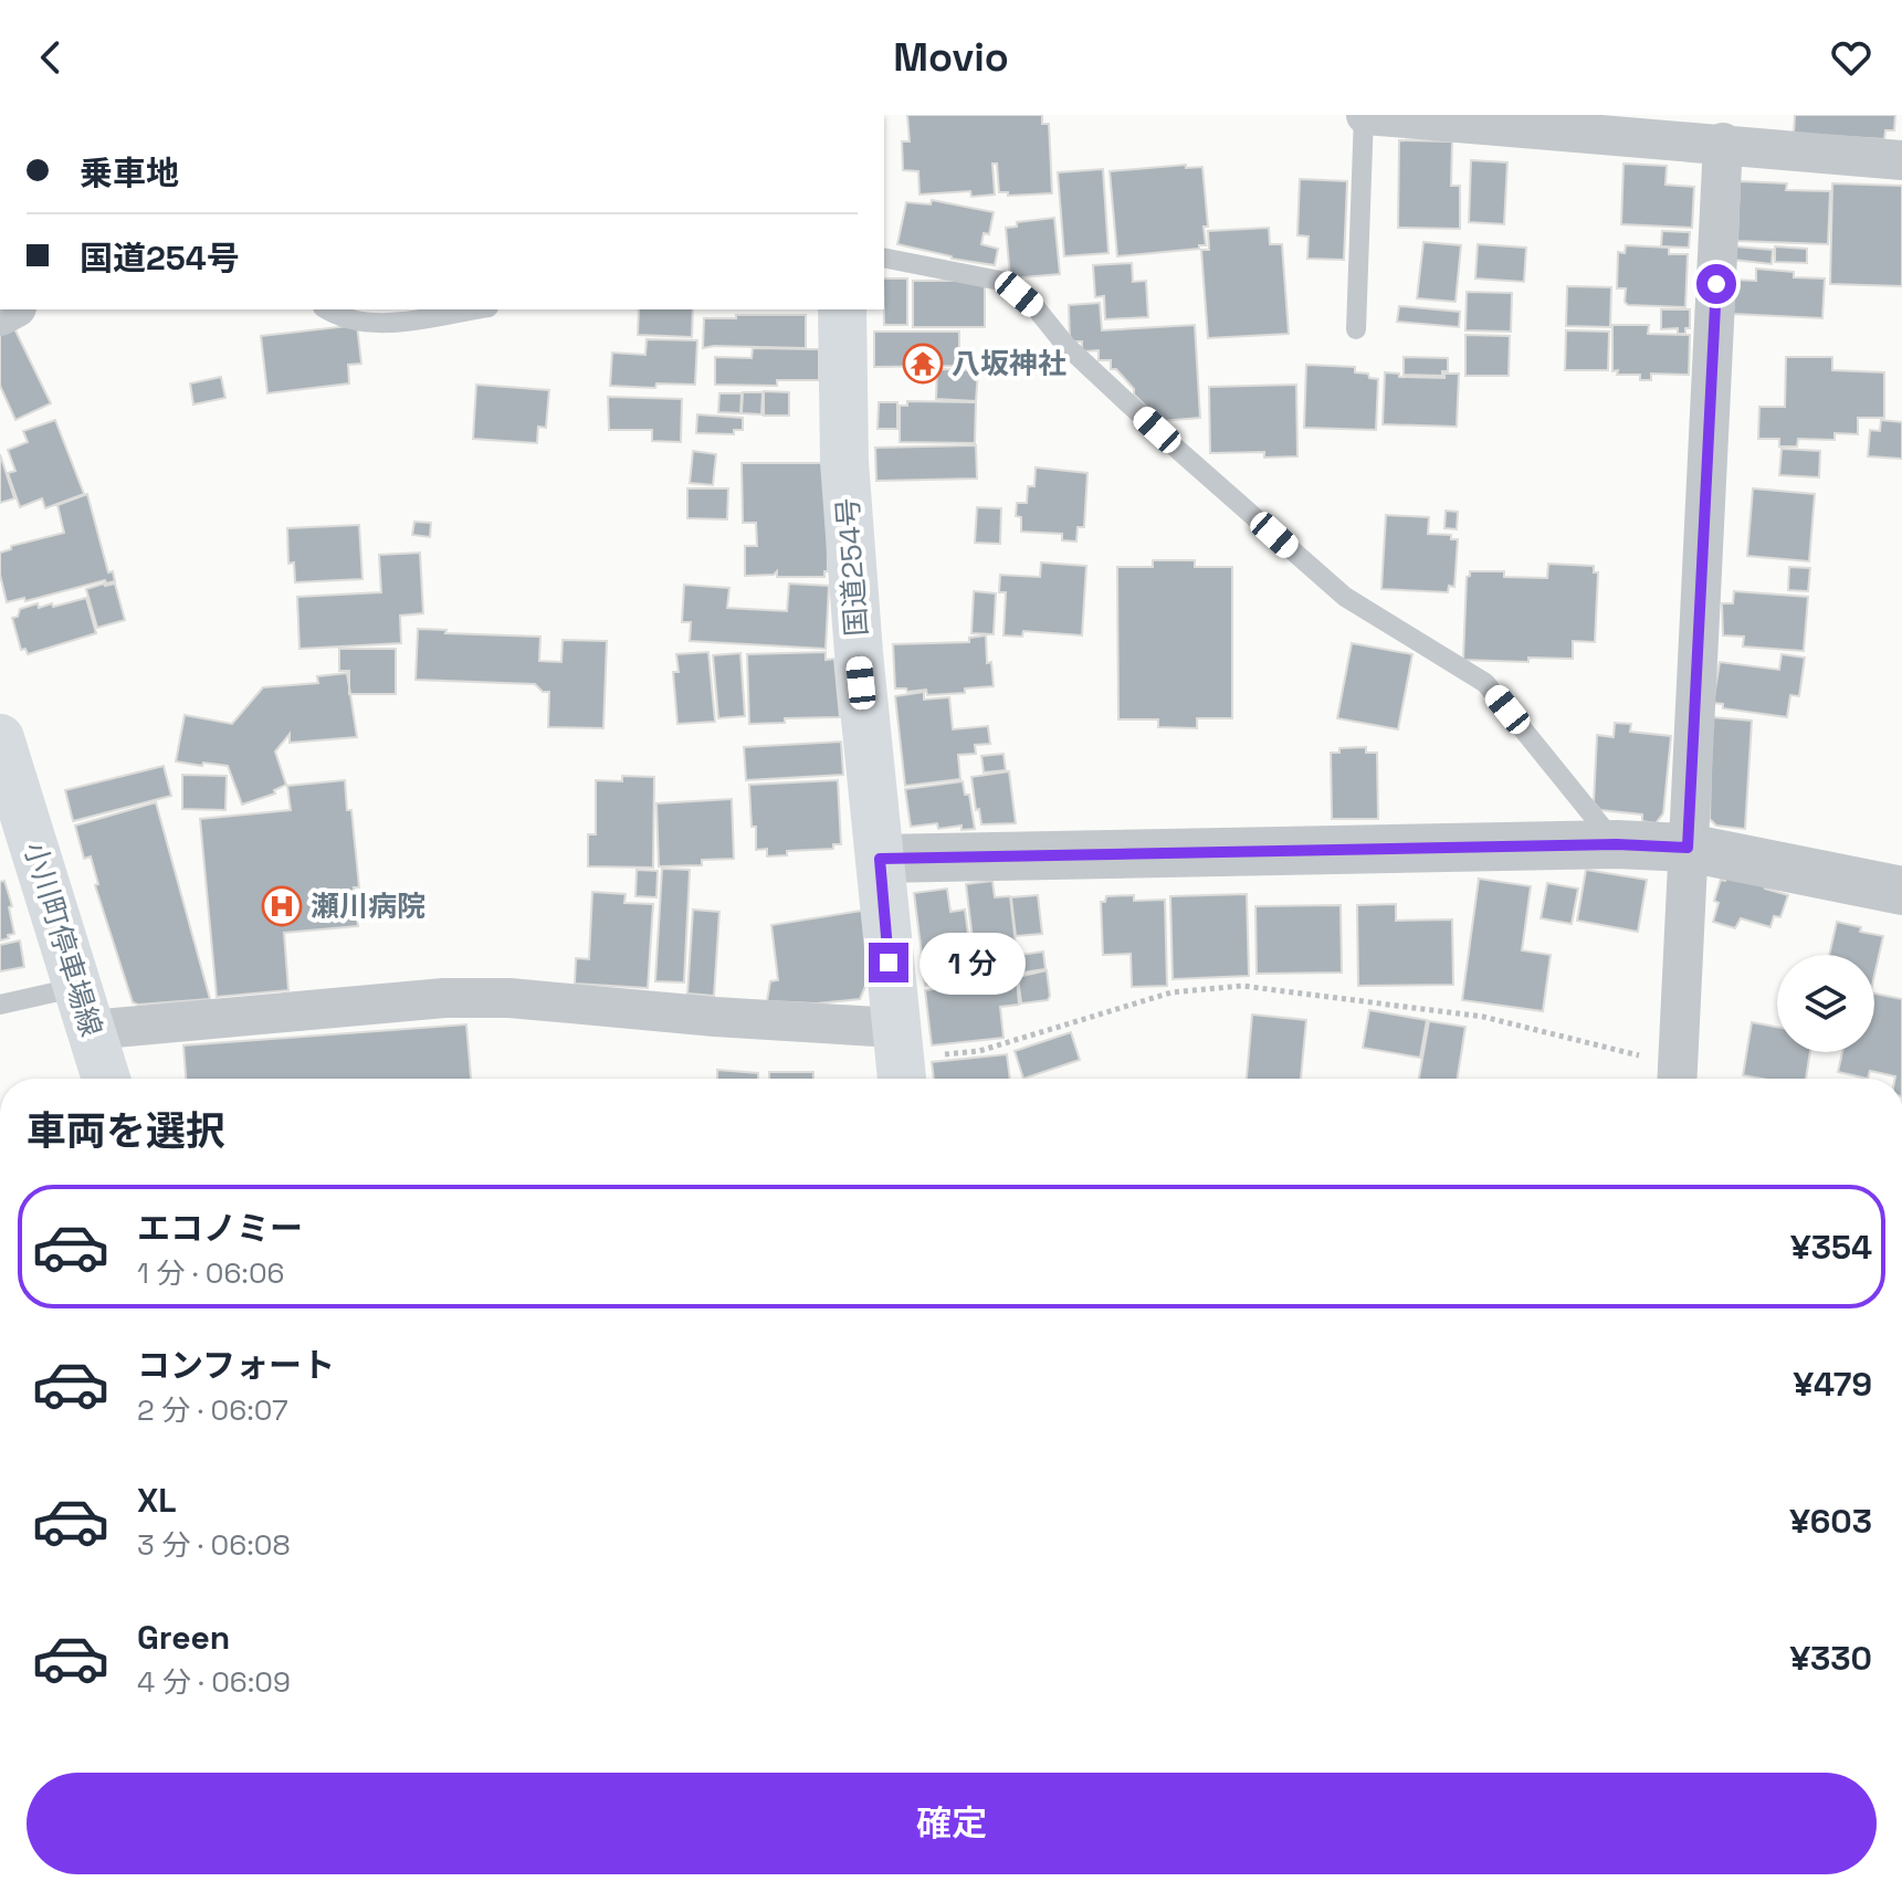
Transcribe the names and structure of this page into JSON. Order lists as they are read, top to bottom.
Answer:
{
  "streets": {
    "main road": ["国道254号", "小川町停車場線"]
  },
  "places": {
    "temple": ["八坂神社"],
    "hospital": ["瀬川病院"]
  },
  "page": {
    "header": "Movio",
    "banner": ["乗車地", "国道254号"],
    "bubble": "1 分",
    "heading": "車両を選択",
    "list": [
      {
        "name": "エコノミー",
        "note": "1 分 · 06:06",
        "value": "¥354"
      },
      {
        "name": "コンフォート",
        "note": "2 分 · 06:07",
        "value": "¥479"
      },
      {
        "name": "XL",
        "note": "3 分 · 06:08",
        "value": "¥603"
      },
      {
        "name": "Green",
        "note": "4 分 · 06:09",
        "value": "¥330"
      }
    ],
    "buttons": "確定"
  }
}
